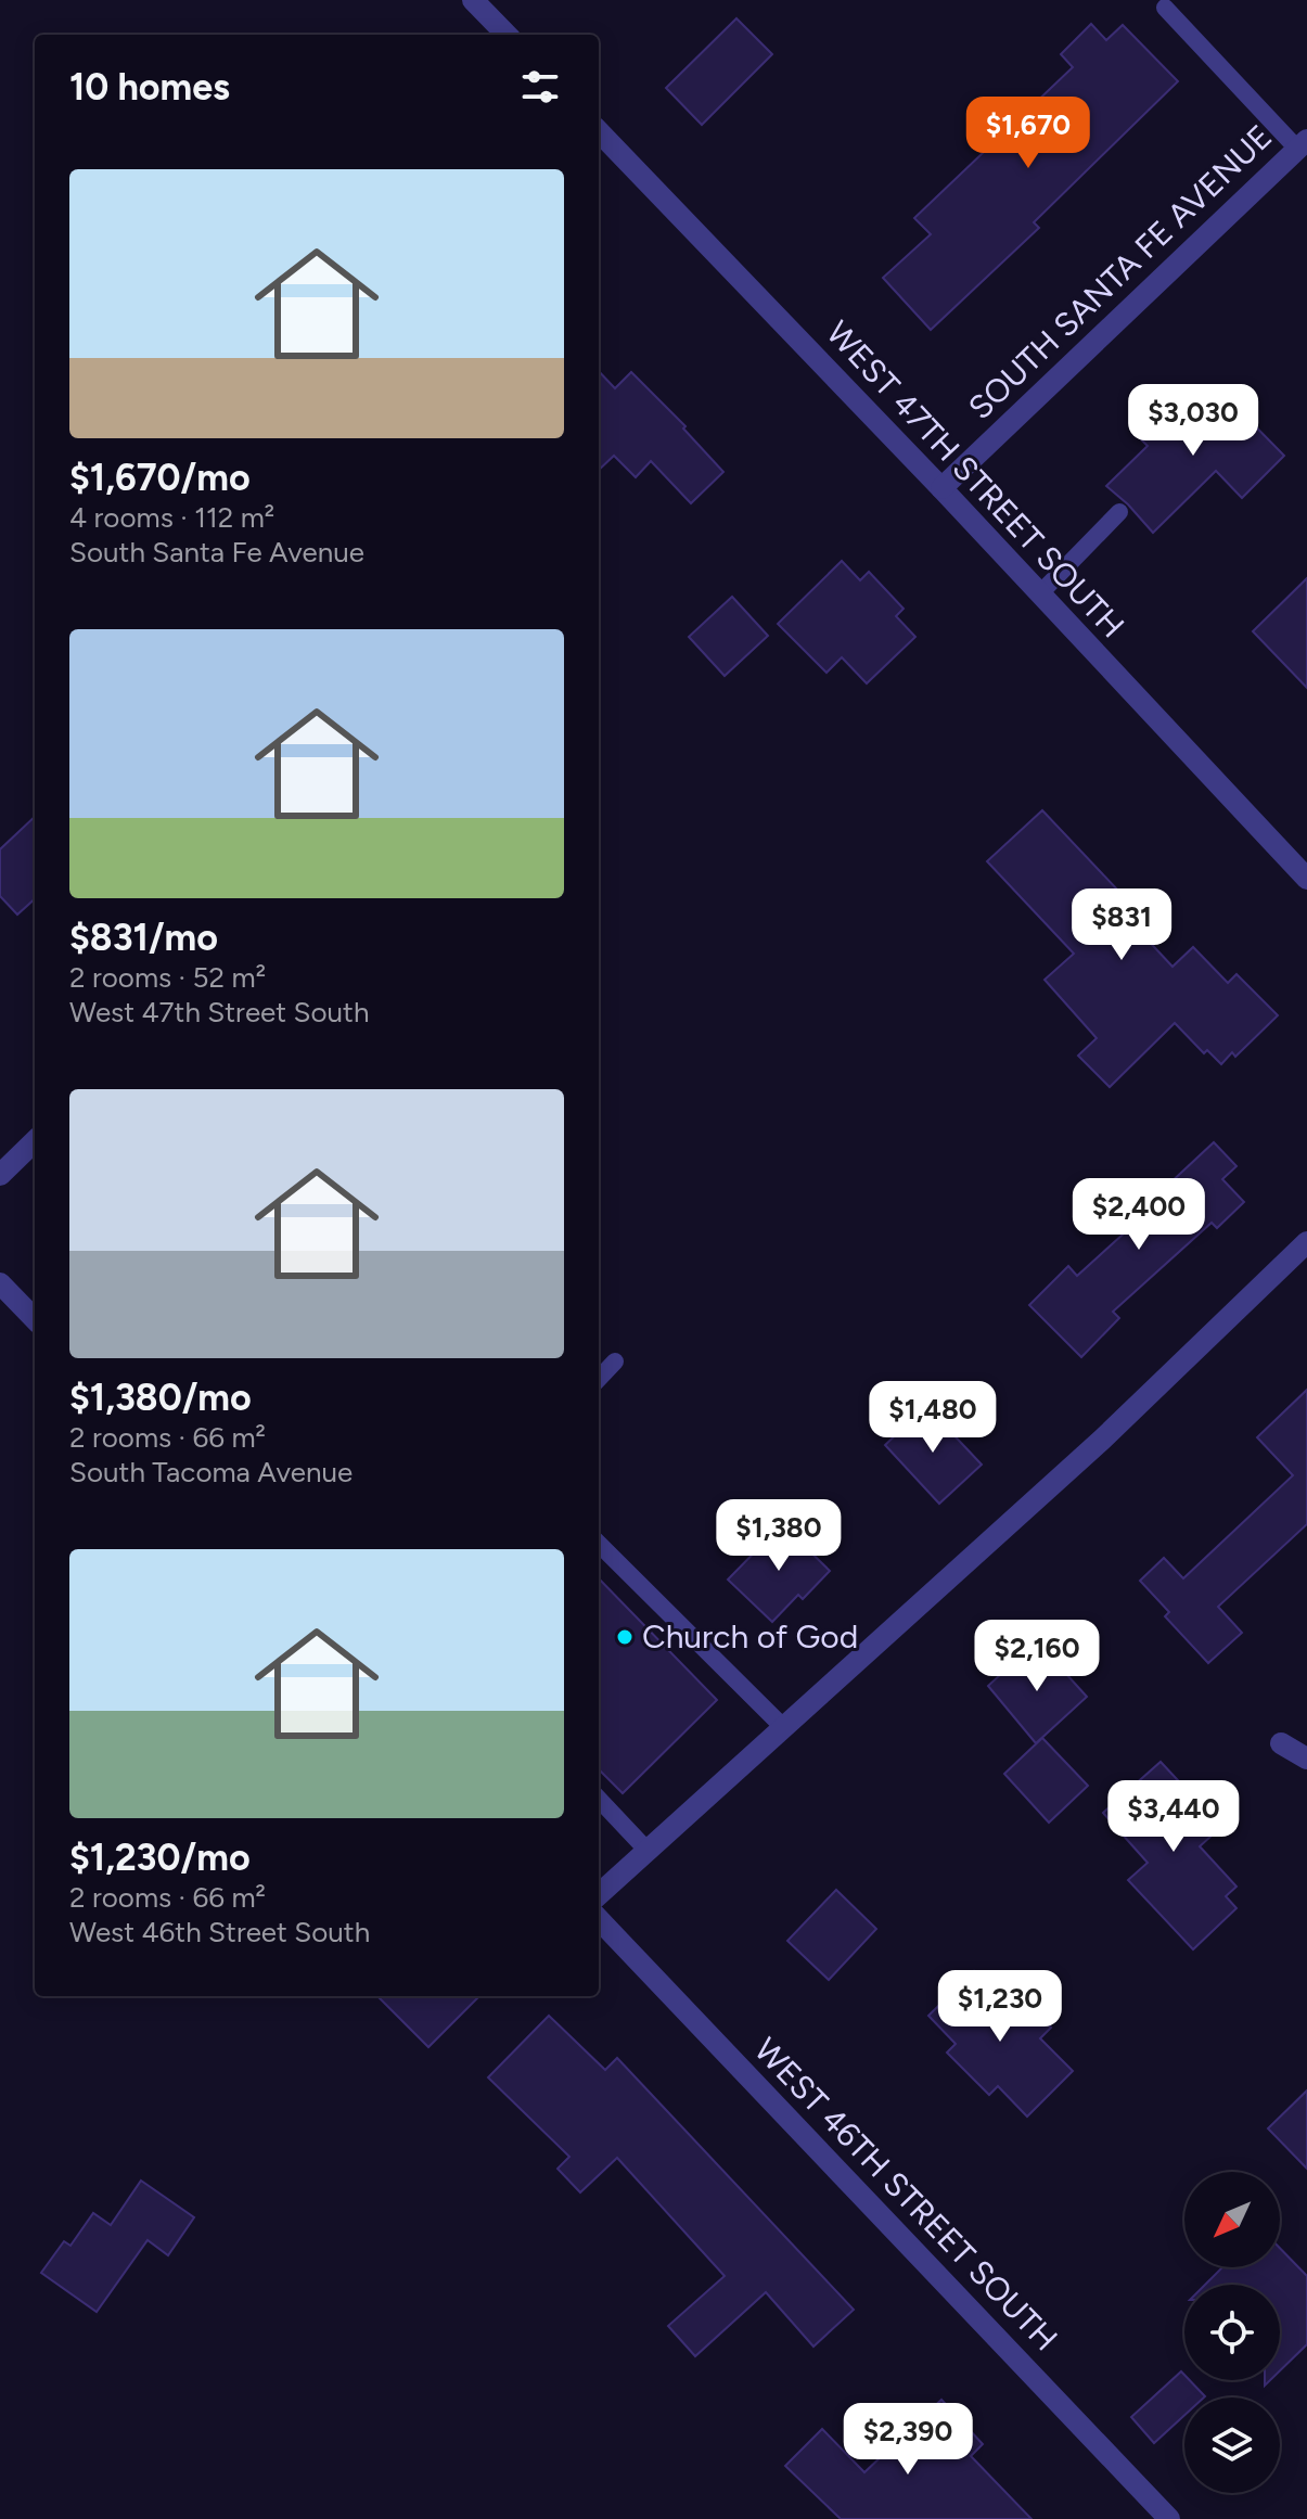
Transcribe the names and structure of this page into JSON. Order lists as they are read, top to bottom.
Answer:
{
  "streets": {
    "street": ["SOUTH SANTA FE AVENUE", "WEST 47TH STREET SOUTH", "WEST 46TH STREET SOUTH"]
  },
  "crossings": [
    ["SOUTH SANTA FE AVENUE", "WEST 47TH STREET SOUTH"]
  ],
  "places": ["Church of God"],
  "north": "bottom left",
  "page": {
    "heading": "10 homes",
    "price": [
      "$1,670",
      "$3,030",
      "$831",
      "$2,400",
      "$1,480",
      "$1,380",
      "$2,160",
      "$3,440",
      "$1,230",
      "$2,390"
    ],
    "list": [
      {
        "name": "$1,670/mo",
        "note": "4 rooms · 112 m² · South Santa Fe Avenue"
      },
      {
        "name": "$831/mo",
        "note": "2 rooms · 52 m² · West 47th Street South"
      },
      {
        "name": "$1,380/mo",
        "note": "2 rooms · 66 m² · South Tacoma Avenue"
      },
      {
        "name": "$1,230/mo",
        "note": "2 rooms · 66 m² · West 46th Street South"
      }
    ]
  }
}
